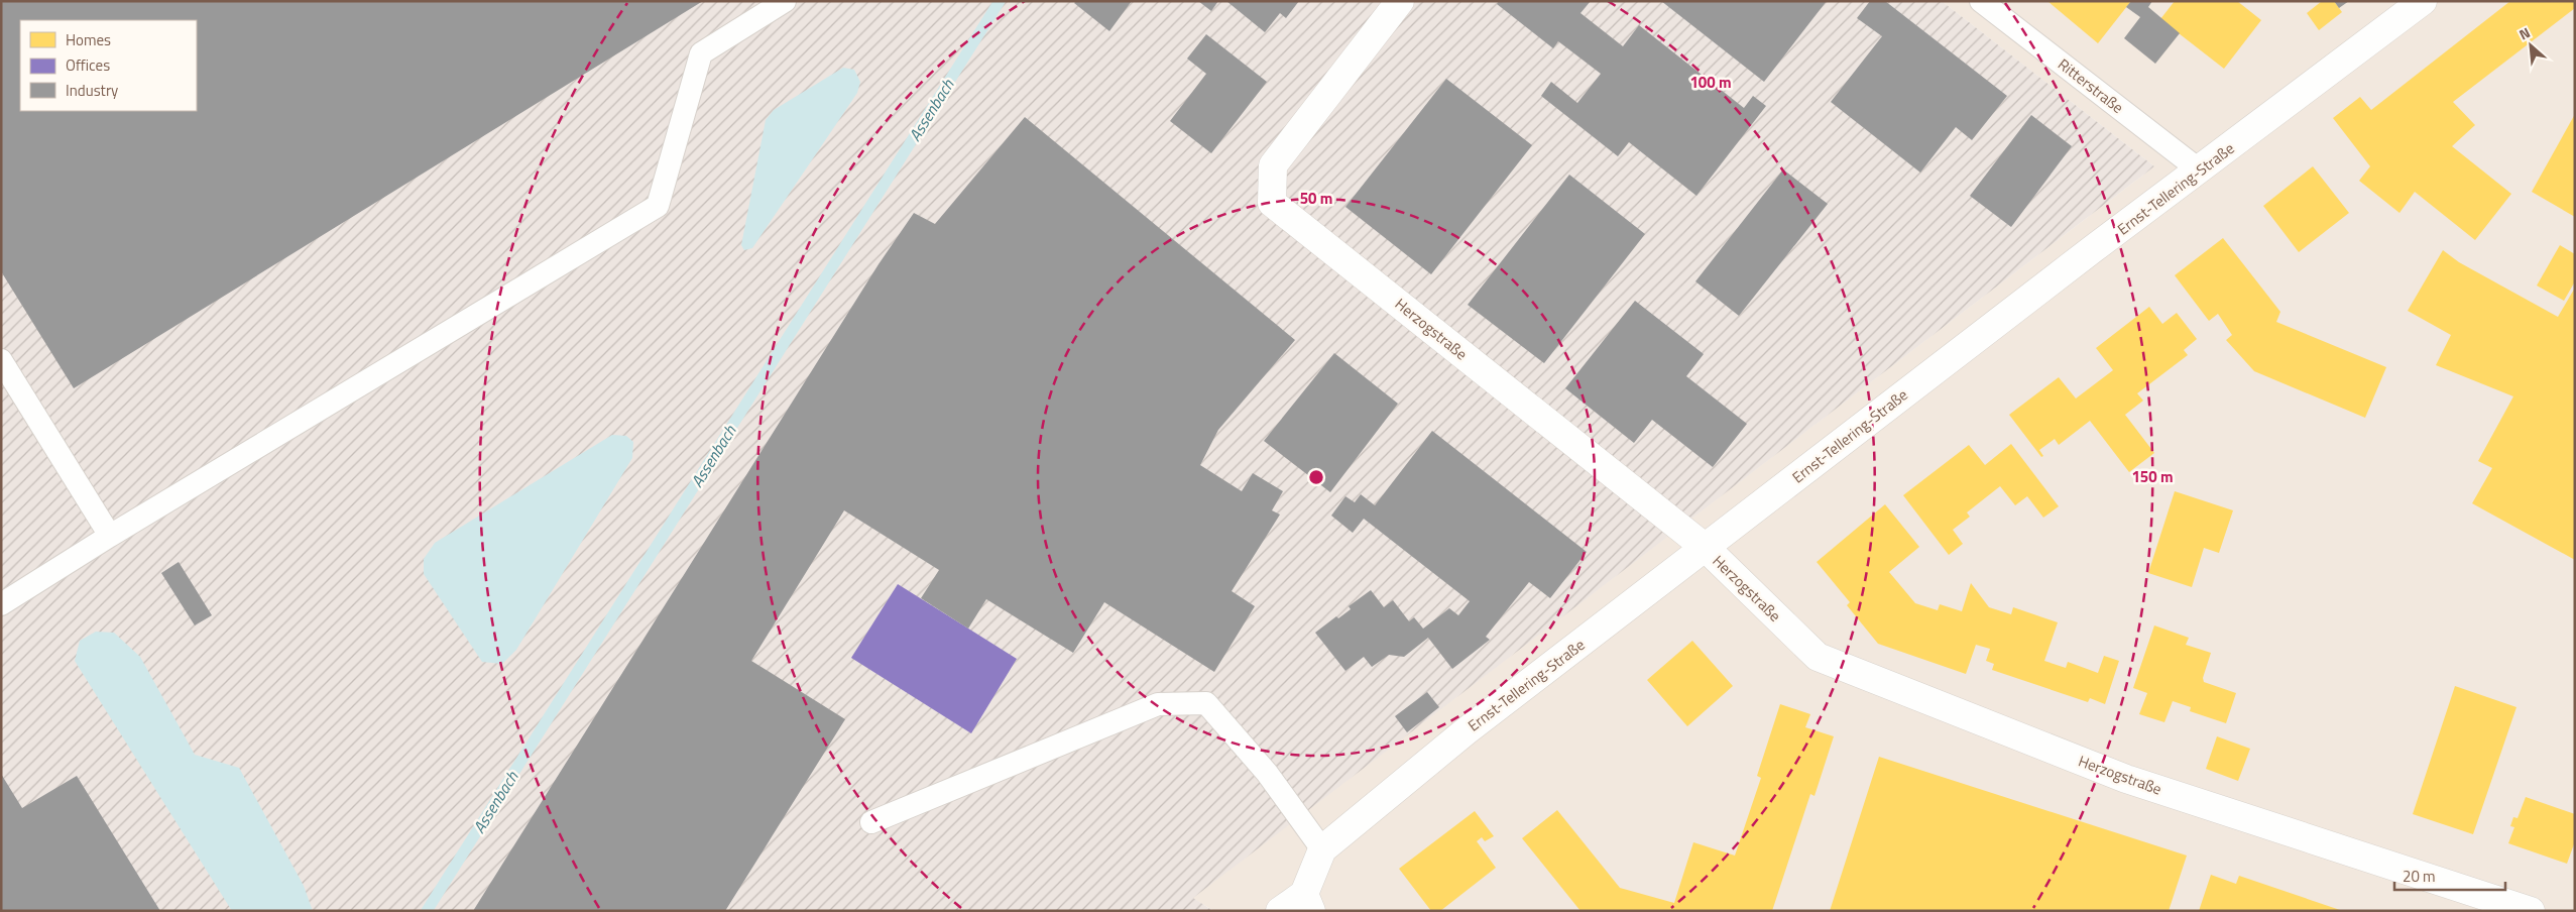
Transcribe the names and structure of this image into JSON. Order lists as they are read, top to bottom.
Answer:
{
  "streets": {
    "street": ["Ernst-Tellering-Straße", "Herzogstraße"],
    "lane": ["Ritterstraße"]
  },
  "crossings": [
    ["Ritterstraße", "Ernst-Tellering-Straße"],
    ["Ernst-Tellering-Straße", "Herzogstraße"]
  ],
  "water": ["Assenbach"],
  "legend": ["Homes", "Offices", "Industry"],
  "scale_bar": "20 m",
  "north": "top left",
  "rings": ["100 m", "50 m", "150 m"]
}
